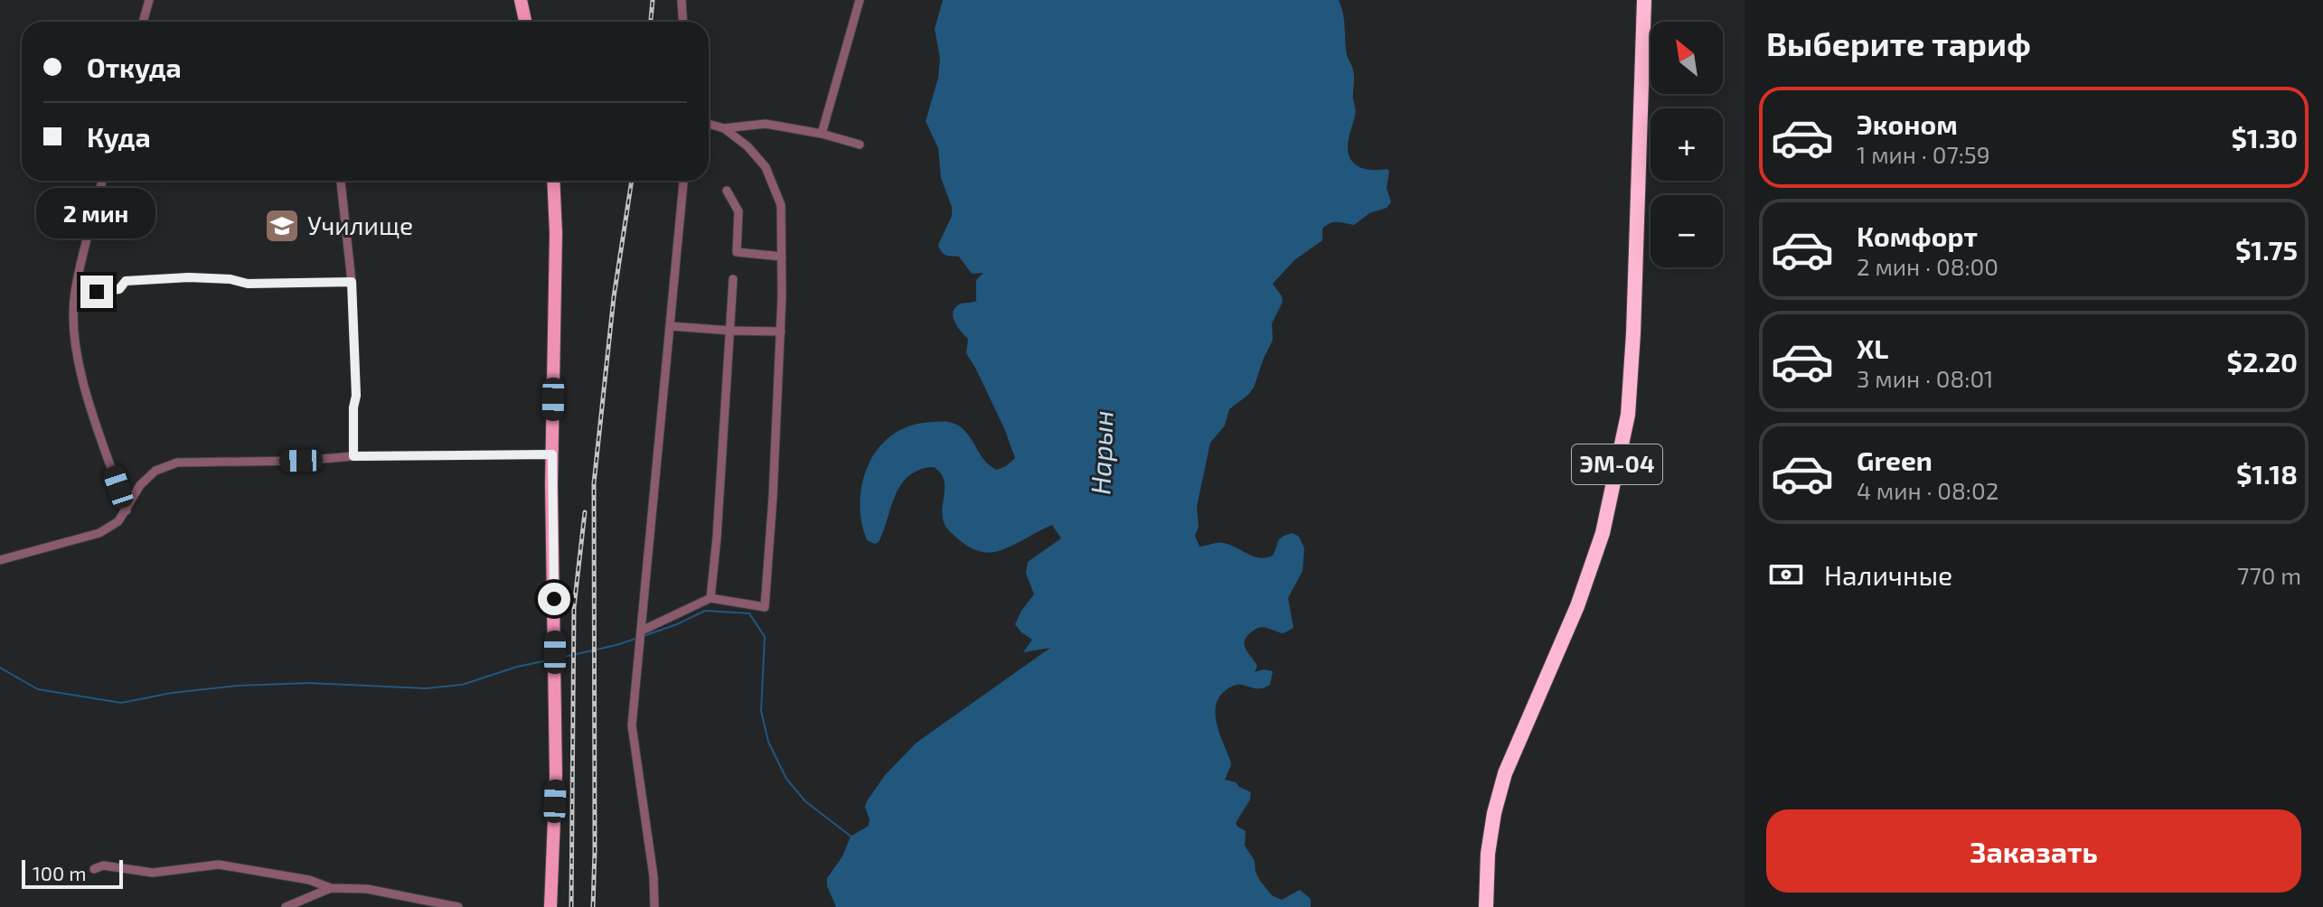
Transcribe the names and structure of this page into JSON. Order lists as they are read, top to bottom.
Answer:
{
  "streets": {
    "highway": ["ЭМ-04"]
  },
  "water": ["Нарын"],
  "places": {
    "school or university": ["Училище"]
  },
  "scale_bar": "100 m",
  "north": "top left",
  "page": {
    "heading": "Выберите тариф",
    "map_buttons": ["+", "−"],
    "banner": ["Откуда", "Куда"],
    "list": [
      {
        "name": "Эконом",
        "note": "1 мин · 07:59",
        "value": "$1.30"
      },
      {
        "name": "Комфорт",
        "note": "2 мин · 08:00",
        "value": "$1.75"
      },
      {
        "name": "XL",
        "note": "3 мин · 08:01",
        "value": "$2.20"
      },
      {
        "name": "Green",
        "note": "4 мин · 08:02",
        "value": "$1.18"
      }
    ],
    "bubble": "2 мин",
    "pay": ["Наличные", "770 m"],
    "buttons": "Заказать",
    "scale": "100 m"
  }
}
